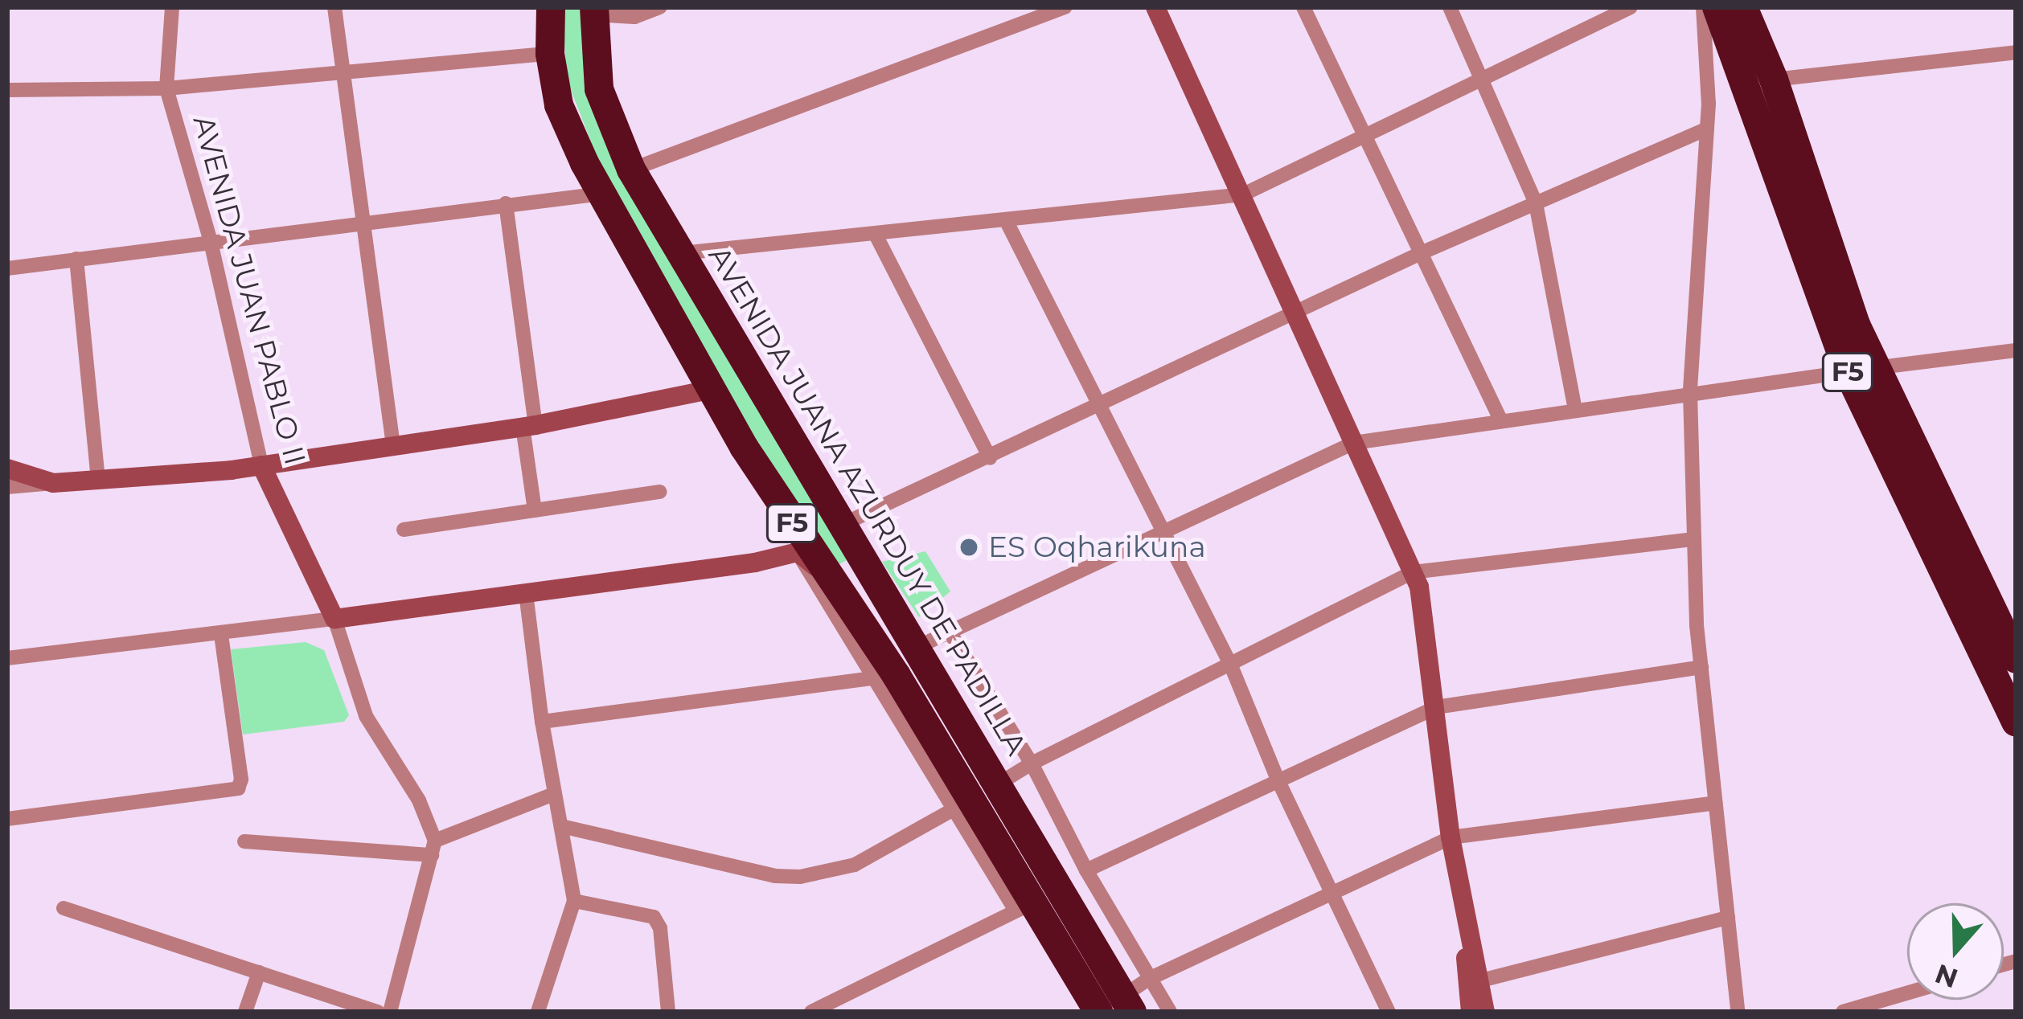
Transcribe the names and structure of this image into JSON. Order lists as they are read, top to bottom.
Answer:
{
  "streets": {
    "highway": ["F5", "AVENIDA JUANA AZURDUY DE PADILLA"],
    "street": ["AVENIDA JUAN PABLO II"]
  },
  "crossings": [
    ["F5", "AVENIDA JUANA AZURDUY DE PADILLA"]
  ],
  "places": ["ES Oqharikuna"],
  "north": "bottom"
}
